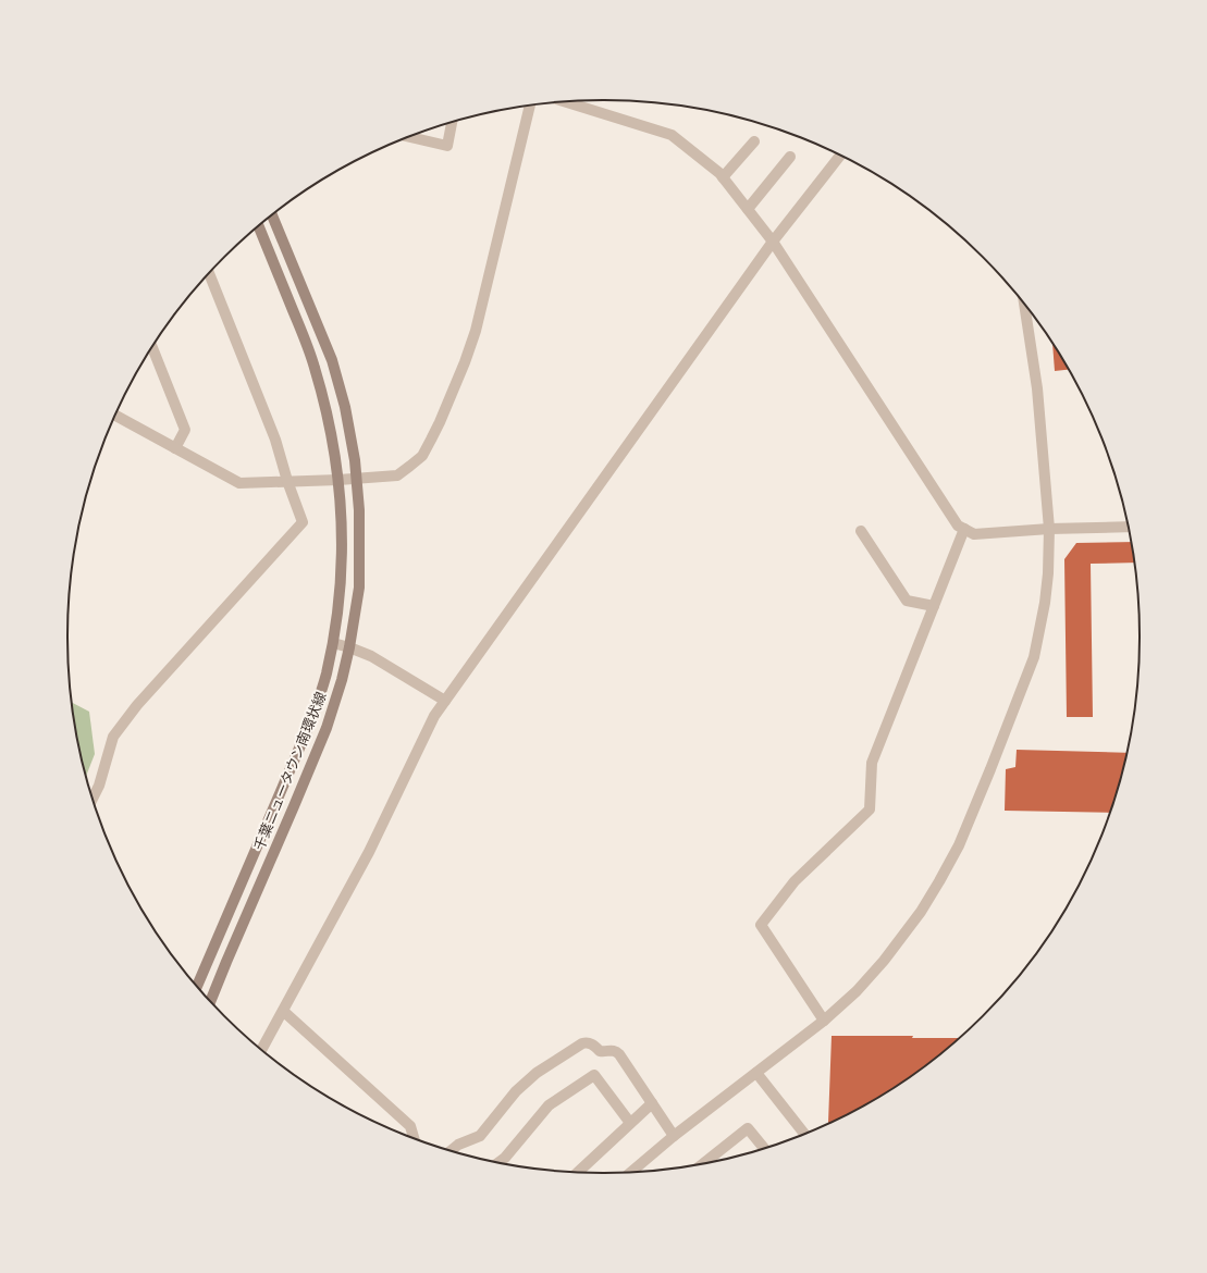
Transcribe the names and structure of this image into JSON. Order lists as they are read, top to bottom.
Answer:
{
  "streets": {
    "main road": ["千葉ニュータウン南環状線"]
  }
}
